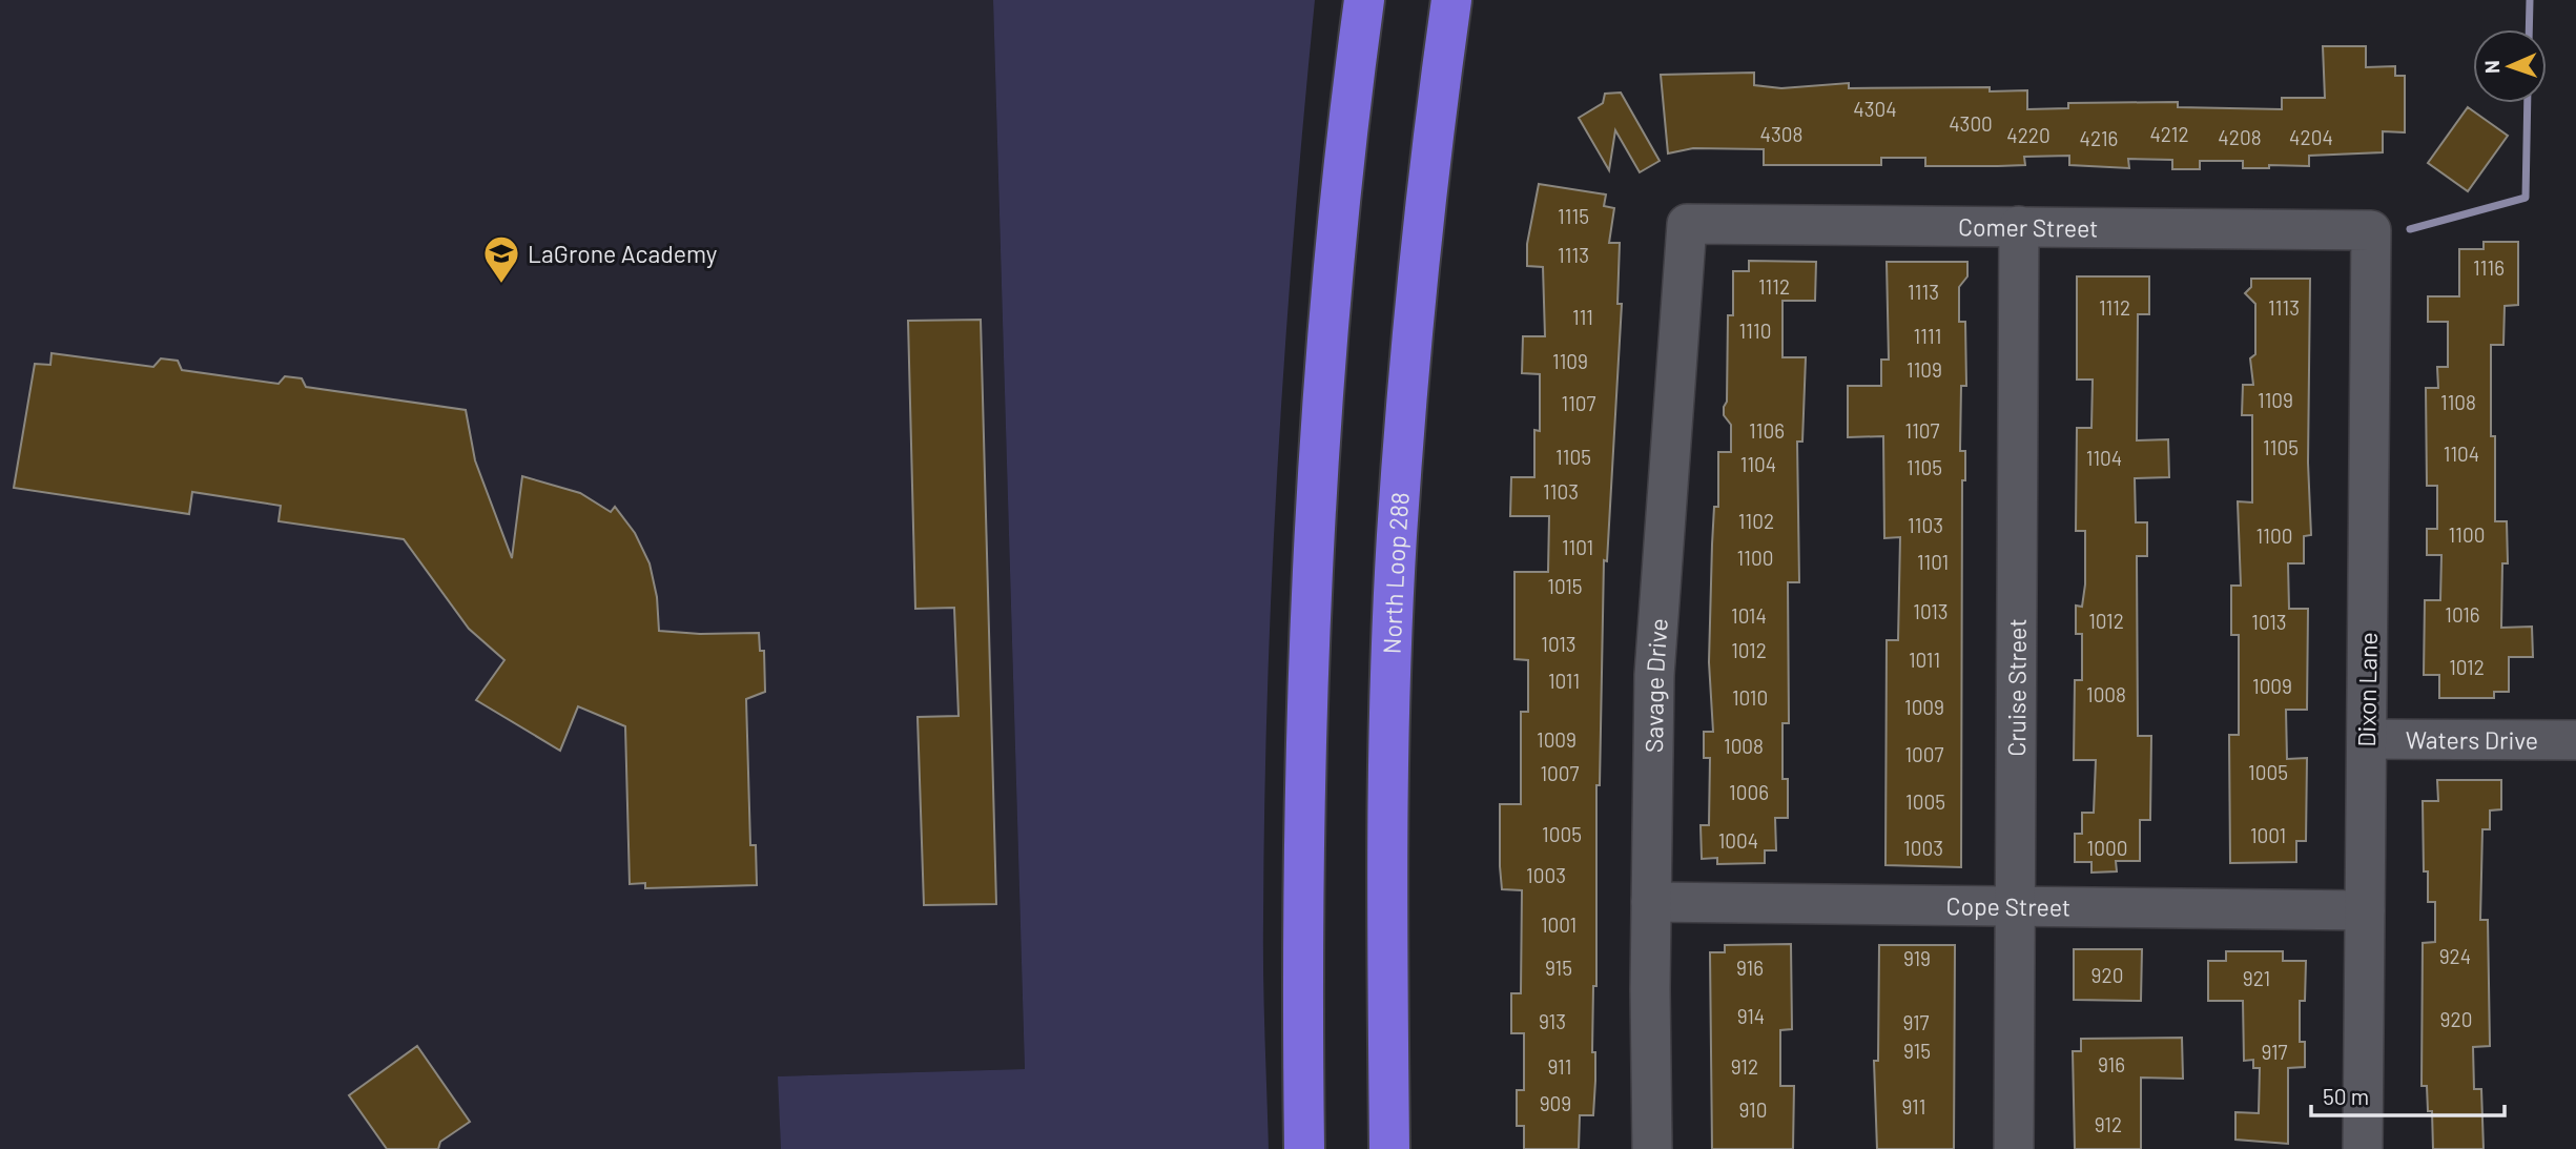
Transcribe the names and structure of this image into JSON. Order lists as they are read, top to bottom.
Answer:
{
  "streets": {
    "highway": ["North Loop 288"],
    "street": [
      "Comer Street",
      "Savage Drive",
      "Cruise Street",
      "Dixon Lane",
      "Waters Drive",
      "Cope Street"
    ]
  },
  "crossings": [
    ["Comer Street", "Savage Drive"],
    ["Comer Street", "Cruise Street"],
    ["Comer Street", "Dixon Lane"],
    ["Savage Drive", "Cope Street"],
    ["Cruise Street", "Cope Street"],
    ["Dixon Lane", "Waters Drive"],
    ["Dixon Lane", "Cope Street"]
  ],
  "places": {
    "school or university": ["LaGrone Academy"]
  },
  "house_numbers": [
    "4304",
    "4300",
    "4308",
    "4212",
    "4220",
    "4208",
    "4204",
    "4216",
    "1115",
    "1113",
    "1116",
    "1112",
    "1113",
    "1112",
    "1113",
    "111",
    "1110",
    "1111",
    "1109",
    "1109",
    "1109",
    "1108",
    "1107",
    "1106",
    "1107",
    "1105",
    "1104",
    "1105",
    "1104",
    "1104",
    "1105",
    "1103",
    "1102",
    "1103",
    "1100",
    "1100",
    "1101",
    "1100",
    "1101",
    "1015",
    "1013",
    "1016",
    "1014",
    "1012",
    "1013",
    "1013",
    "1012",
    "1011",
    "1012",
    "1011",
    "1009",
    "1008",
    "1010",
    "1009",
    "1009",
    "1008",
    "1007",
    "1005",
    "1007",
    "1006",
    "1005",
    "1005",
    "1001",
    "1004",
    "1003",
    "1000",
    "1003",
    "1001",
    "924",
    "919",
    "915",
    "916",
    "920",
    "921",
    "914",
    "920",
    "913",
    "917",
    "915",
    "917",
    "916",
    "911",
    "912",
    "909",
    "911",
    "910",
    "912"
  ],
  "scale_bar": "50 m",
  "north": "left"
}
